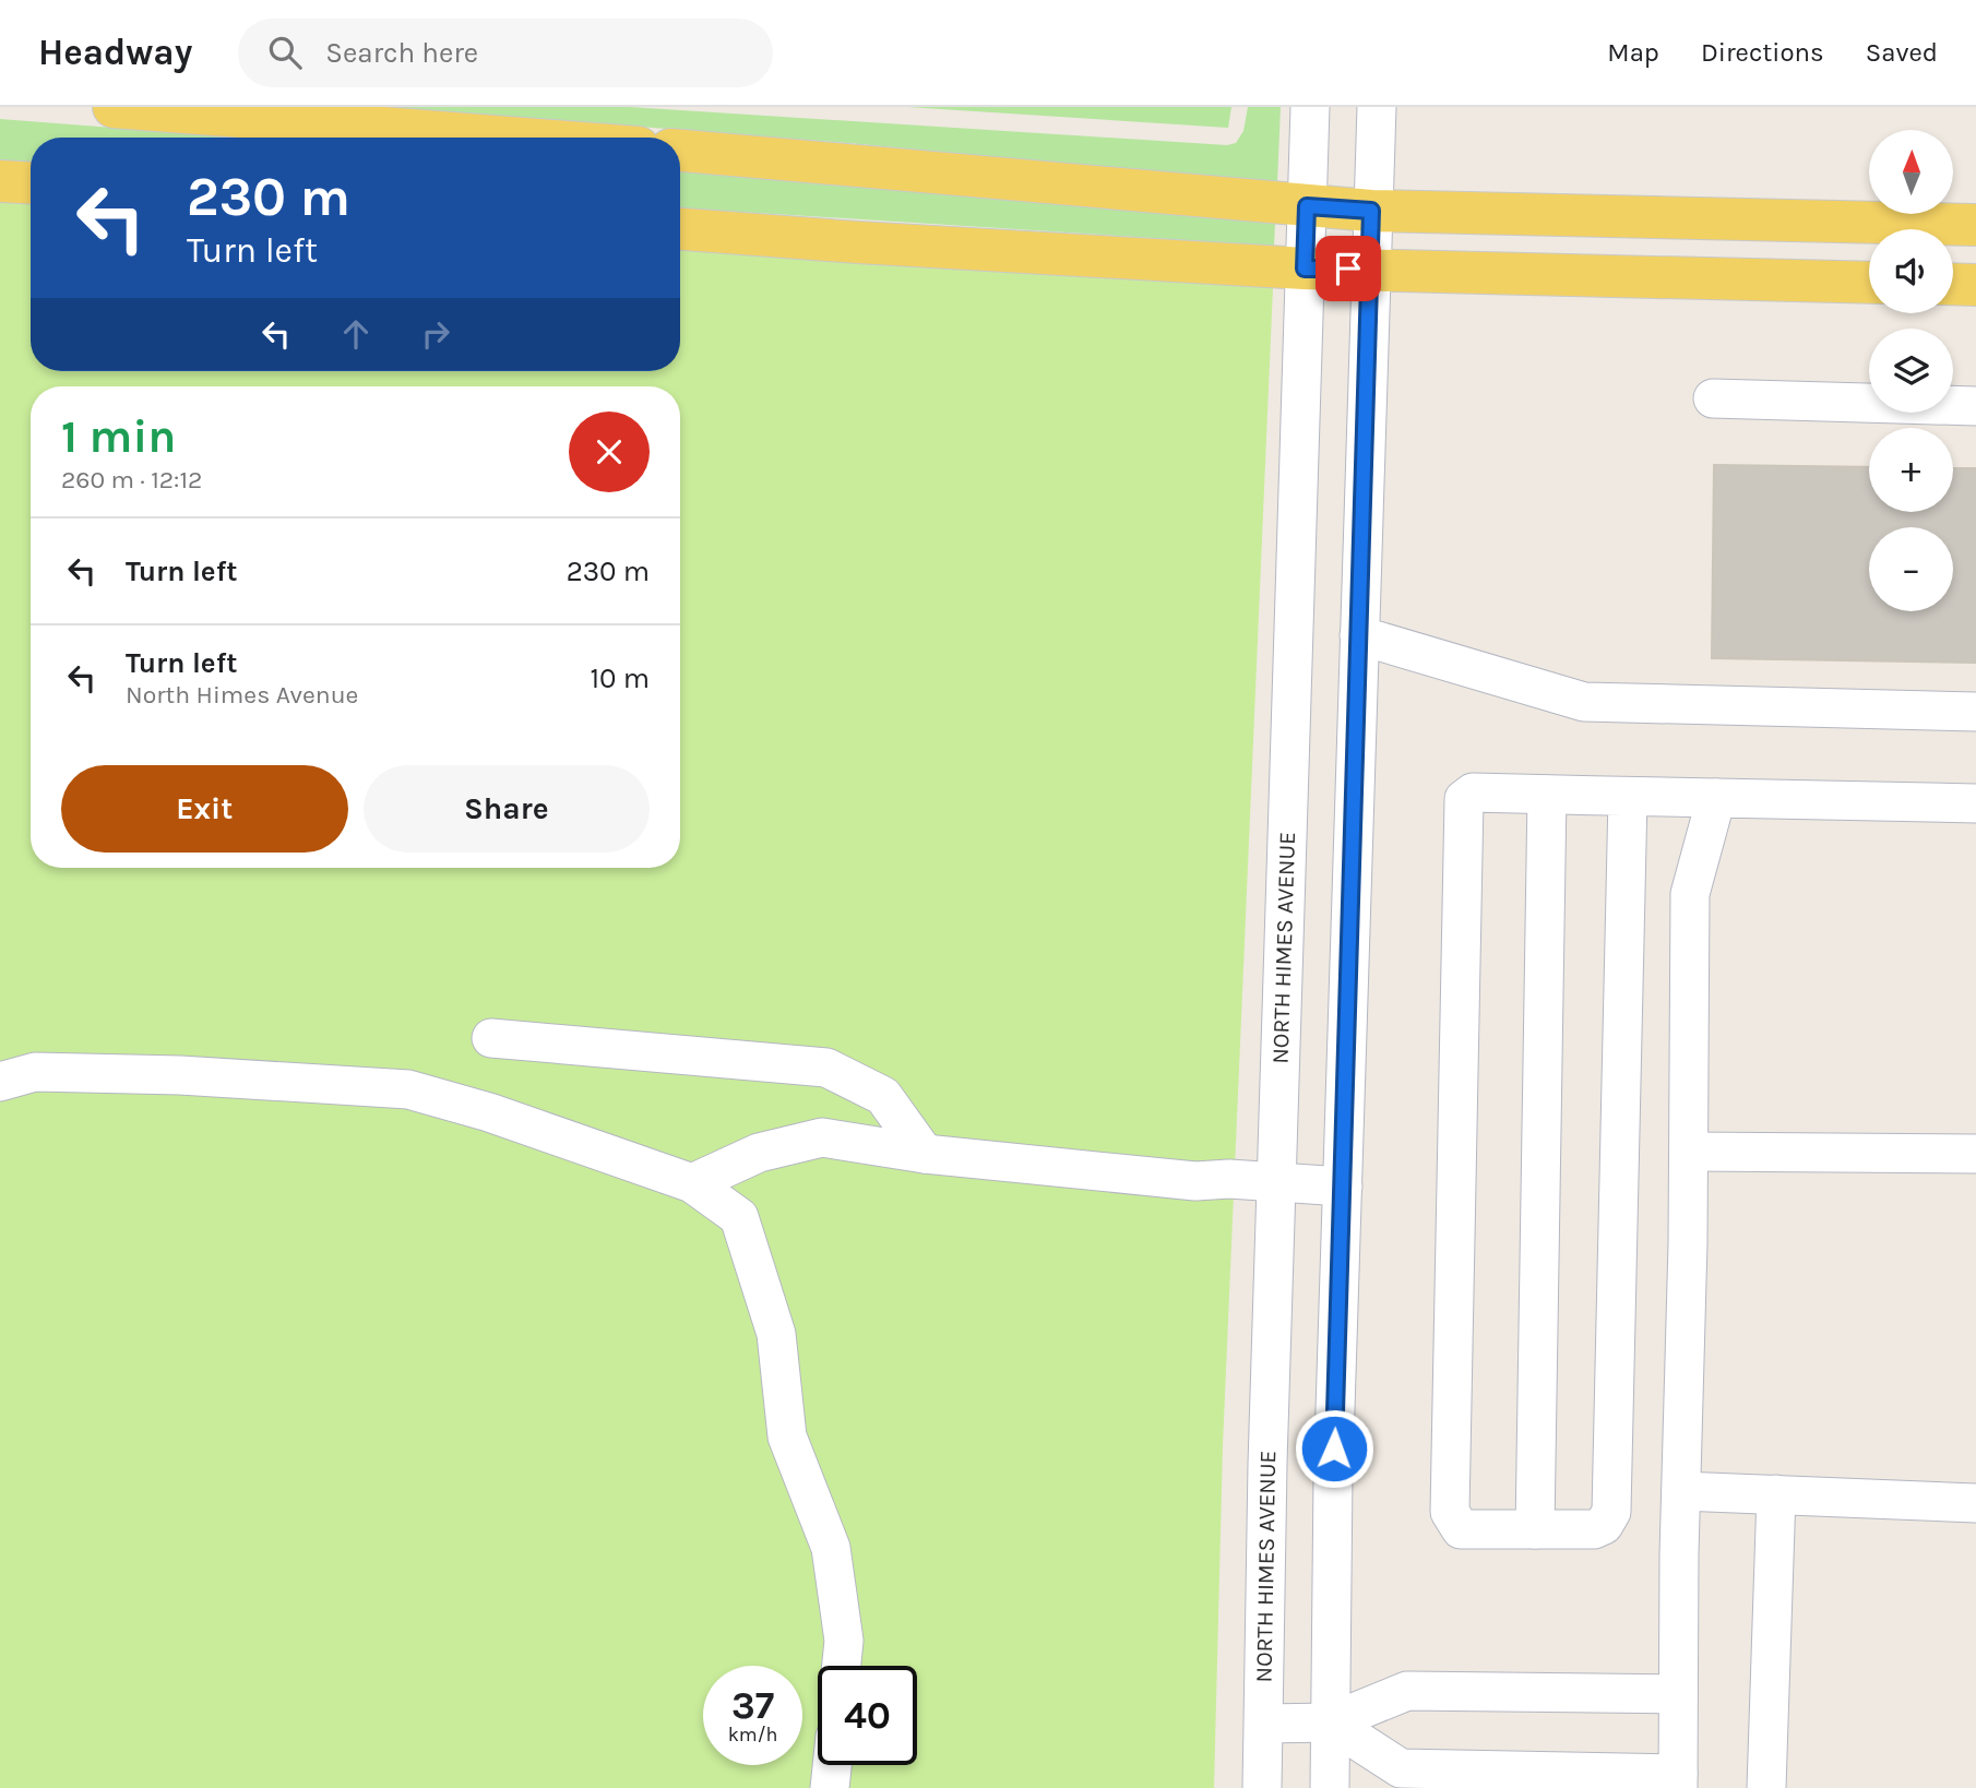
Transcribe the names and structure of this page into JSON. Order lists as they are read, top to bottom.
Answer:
{
  "streets": {
    "street": ["NORTH HIMES AVENUE"]
  },
  "north": "top",
  "page": {
    "header": "Headway",
    "search": "Search here",
    "nav": ["Map", "Directions", "Saved"],
    "map_buttons": ["+", "−"],
    "turn": ["230 m", "Turn left"],
    "heading": ["1 min", "260 m · 12:12"],
    "list": [
      {
        "name": "Turn left",
        "value": "230 m"
      },
      {
        "name": "Turn left",
        "note": "North Himes Avenue",
        "value": "10 m"
      }
    ],
    "buttons": ["Exit", "Share"],
    "speed": "37 km/h",
    "limit": "40"
  }
}
